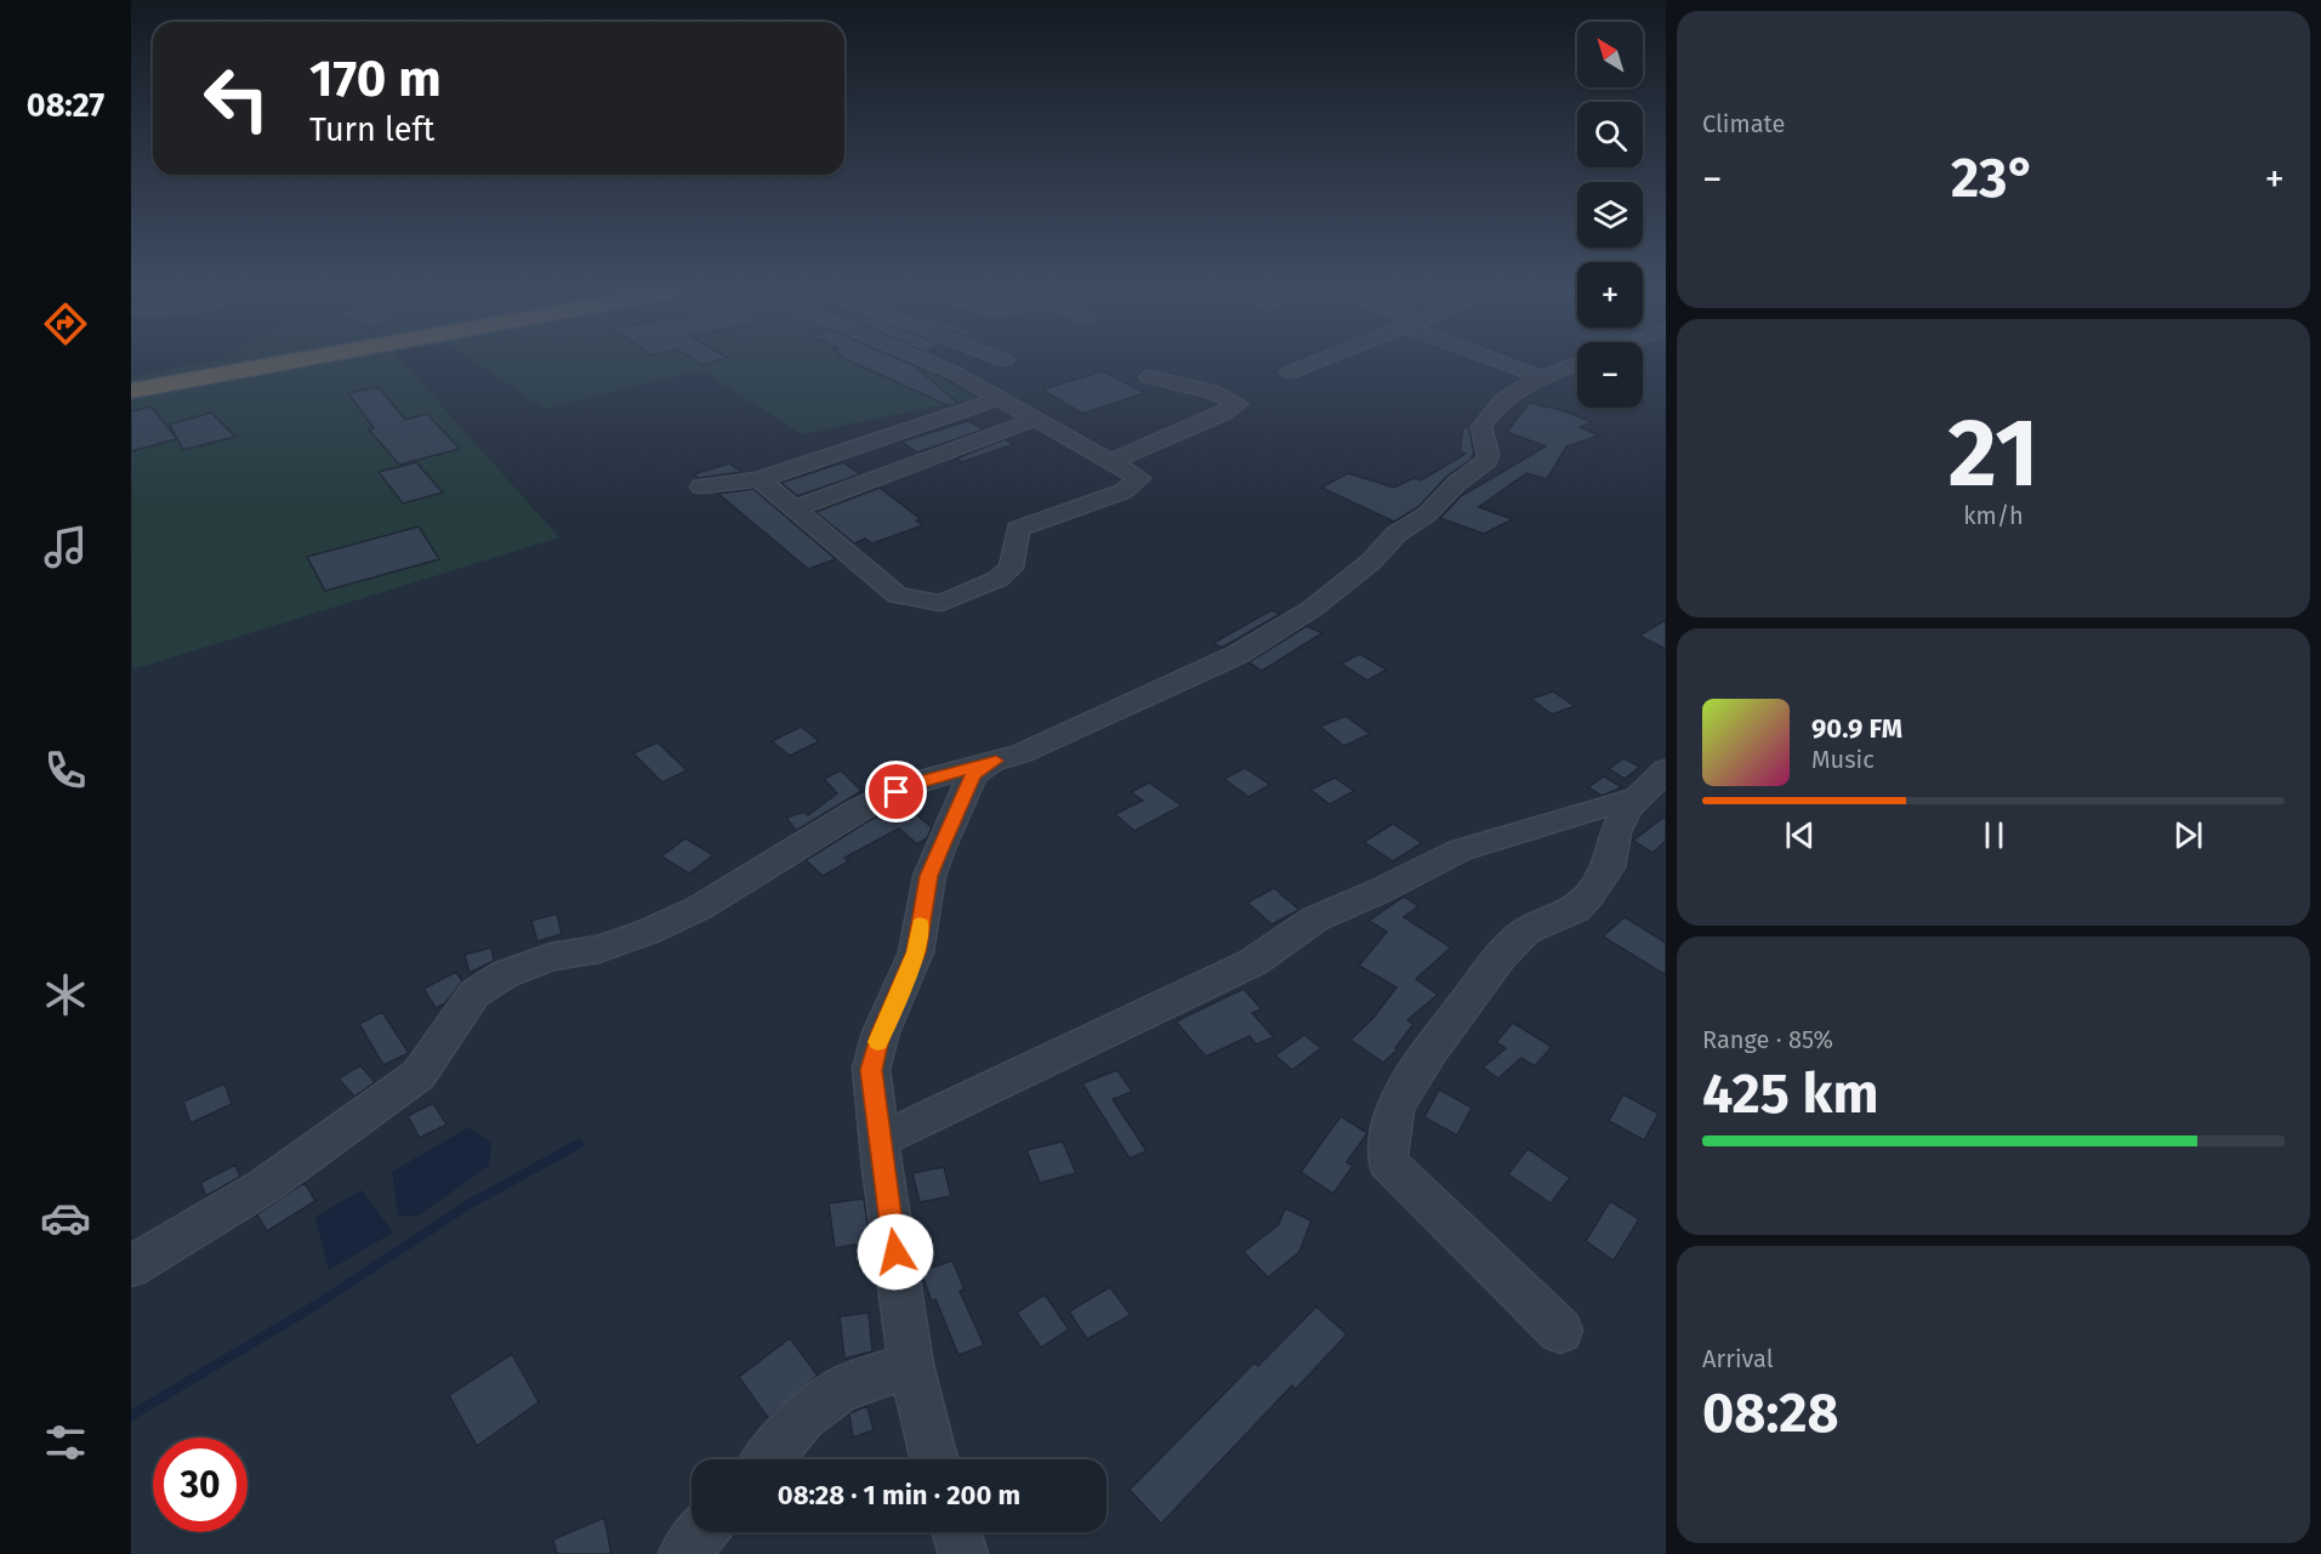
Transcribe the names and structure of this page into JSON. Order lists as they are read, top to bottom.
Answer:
{
  "north": "top left",
  "page": {
    "tabs": "08:27",
    "tile": [
      "Climate",
      ["21", "km/h"],
      ["Range · 85%", "425 km"],
      ["Arrival", "08:28"]
    ],
    "map_buttons": ["+", "−"],
    "turn": ["170 m", "Turn left"],
    "heat": ["−", "23°", "+"],
    "song": ["90.9 FM", "Music"],
    "limit": "30",
    "trip": "08:28 · 1 min · 200 m"
  }
}
